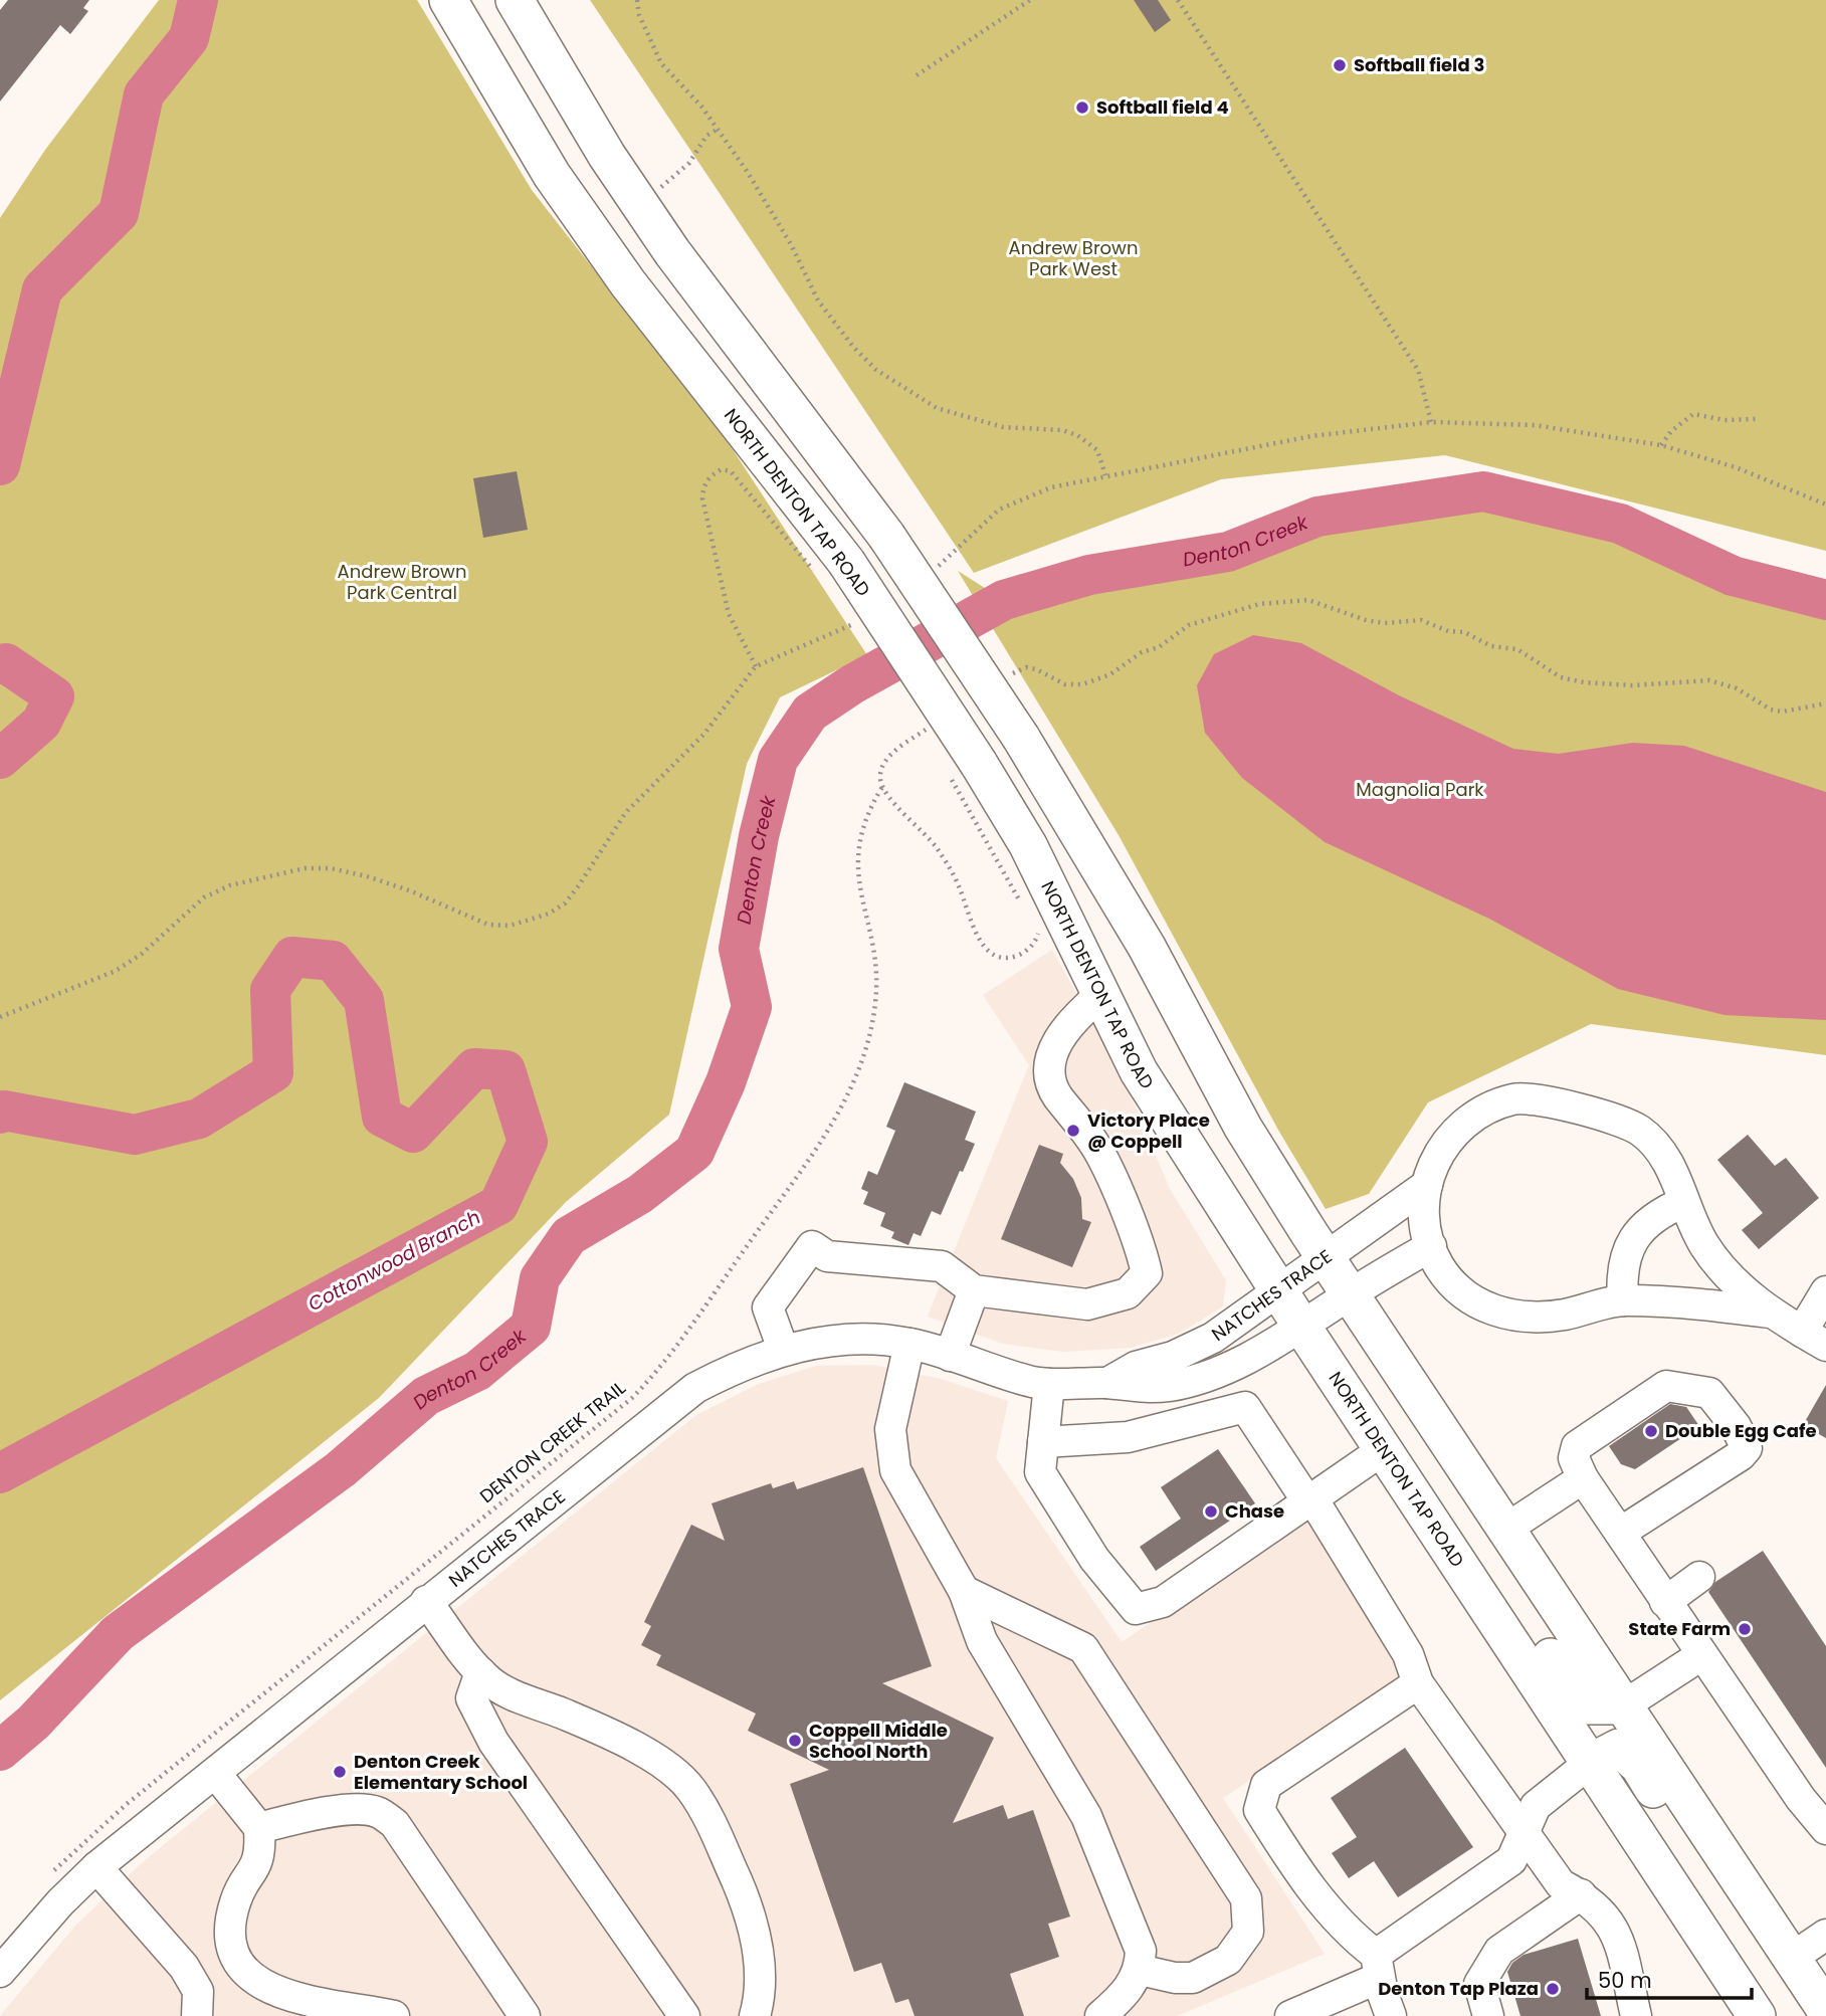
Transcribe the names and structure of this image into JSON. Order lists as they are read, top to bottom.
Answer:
{
  "streets": {
    "main road": ["NORTH DENTON TAP ROAD"],
    "street": ["NATCHES TRACE"],
    "path": ["DENTON CREEK TRAIL"]
  },
  "crossings": [
    ["NORTH DENTON TAP ROAD", "NATCHES TRACE"]
  ],
  "water": ["Denton Creek", "Cottonwood Branch"],
  "parks": ["Andrew Brown Park West", "Andrew Brown Park Central", "Magnolia Park"],
  "places": [
    "Softball field 3",
    "Softball field 4",
    "Victory Place @ Coppell",
    "Double Egg Cafe",
    "Chase",
    "State Farm",
    "Coppell Middle School North",
    "Denton Creek Elementary School",
    "Denton Tap Plaza"
  ],
  "scale_bar": "50 m"
}
